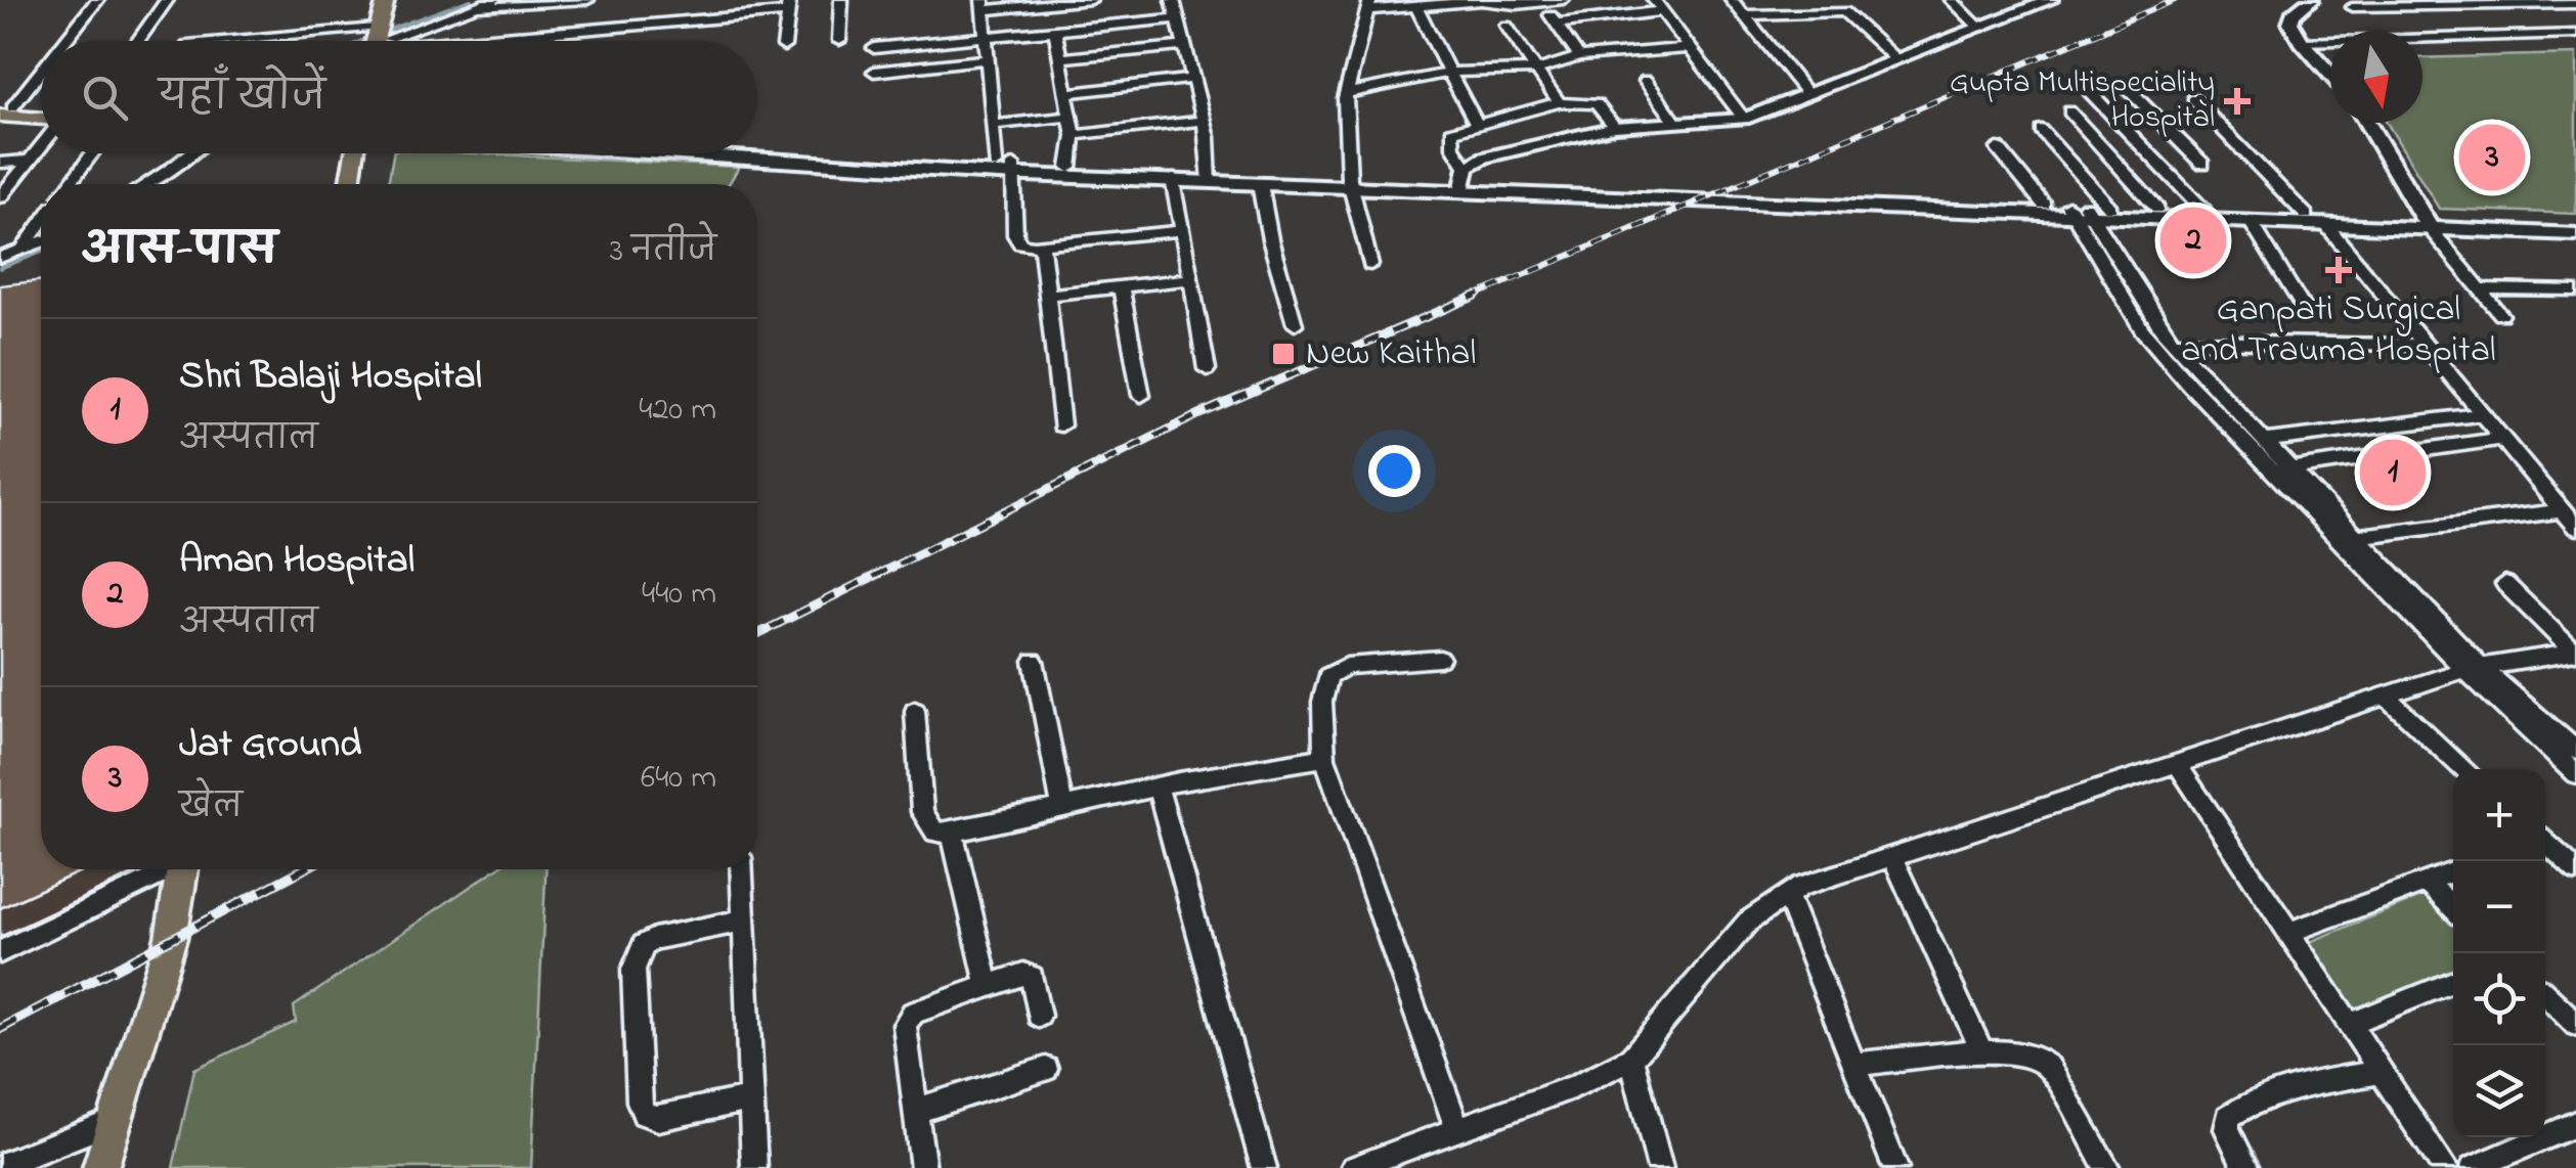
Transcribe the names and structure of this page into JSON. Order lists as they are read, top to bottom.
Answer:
{
  "places": {
    "health": ["Gupta Multispeciality Hospital", "Ganpati Surgical and Trauma Hospital"],
    "transit": ["New Kaithal"]
  },
  "north": "bottom",
  "page": {
    "search": "यहाँ खोजें",
    "pins": ["3", "2", "1"],
    "heading": ["आस-पास", "3 नतीजे"],
    "list": [
      {
        "mark": "1",
        "name": "Shri Balaji Hospital",
        "note": "अस्पताल",
        "value": "420 m"
      },
      {
        "mark": "2",
        "name": "Aman Hospital",
        "note": "अस्पताल",
        "value": "440 m"
      },
      {
        "mark": "3",
        "name": "Jat Ground",
        "note": "खेल",
        "value": "640 m"
      }
    ],
    "map_buttons": ["+", "−"]
  }
}
